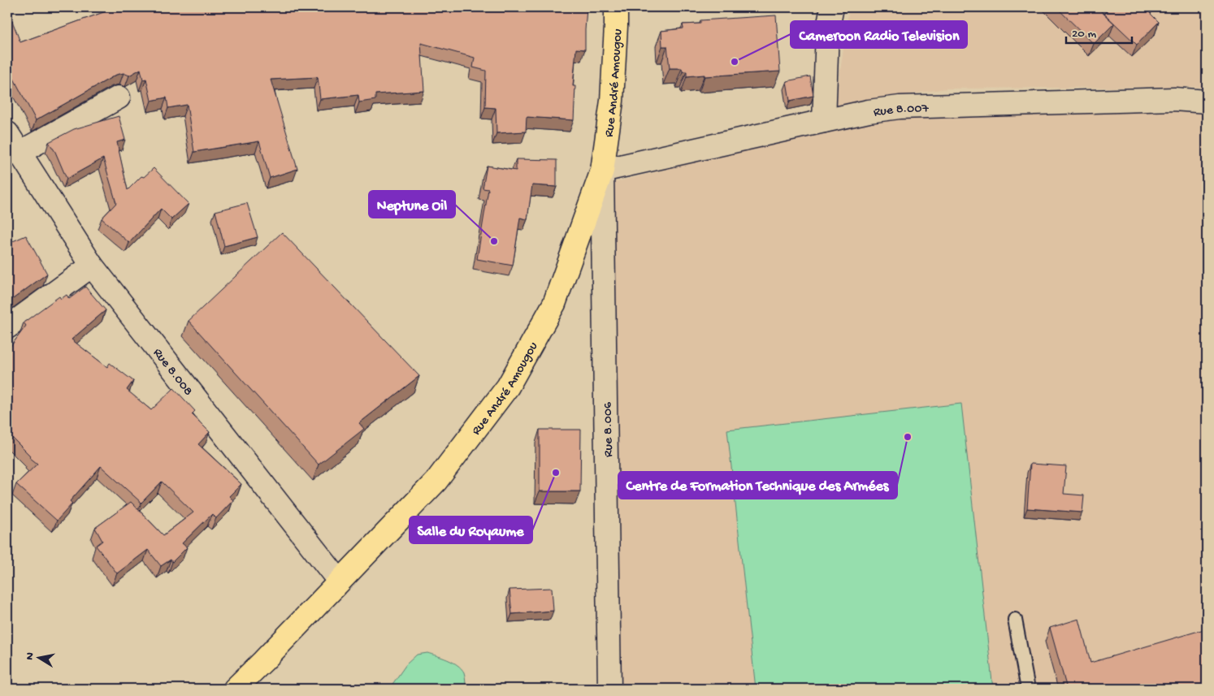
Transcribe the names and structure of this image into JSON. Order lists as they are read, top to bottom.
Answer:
{
  "streets": {
    "main road": ["Rue André Amougou"],
    "street": ["Rue 8.007", "Rue 8.008", "Rue 8.006"]
  },
  "crossings": [
    ["Rue André Amougou", "Rue 8.007"],
    ["Rue André Amougou", "Rue 8.008"],
    ["Rue André Amougou", "Rue 8.006"],
    ["Rue 8.007", "Rue 8.006"]
  ],
  "places": [
    "Cameroon Radio Television",
    "Neptune Oil",
    "Centre de Formation Technique des Armées",
    "Salle du Royaume"
  ],
  "scale_bar": "20 m",
  "north": "left"
}
